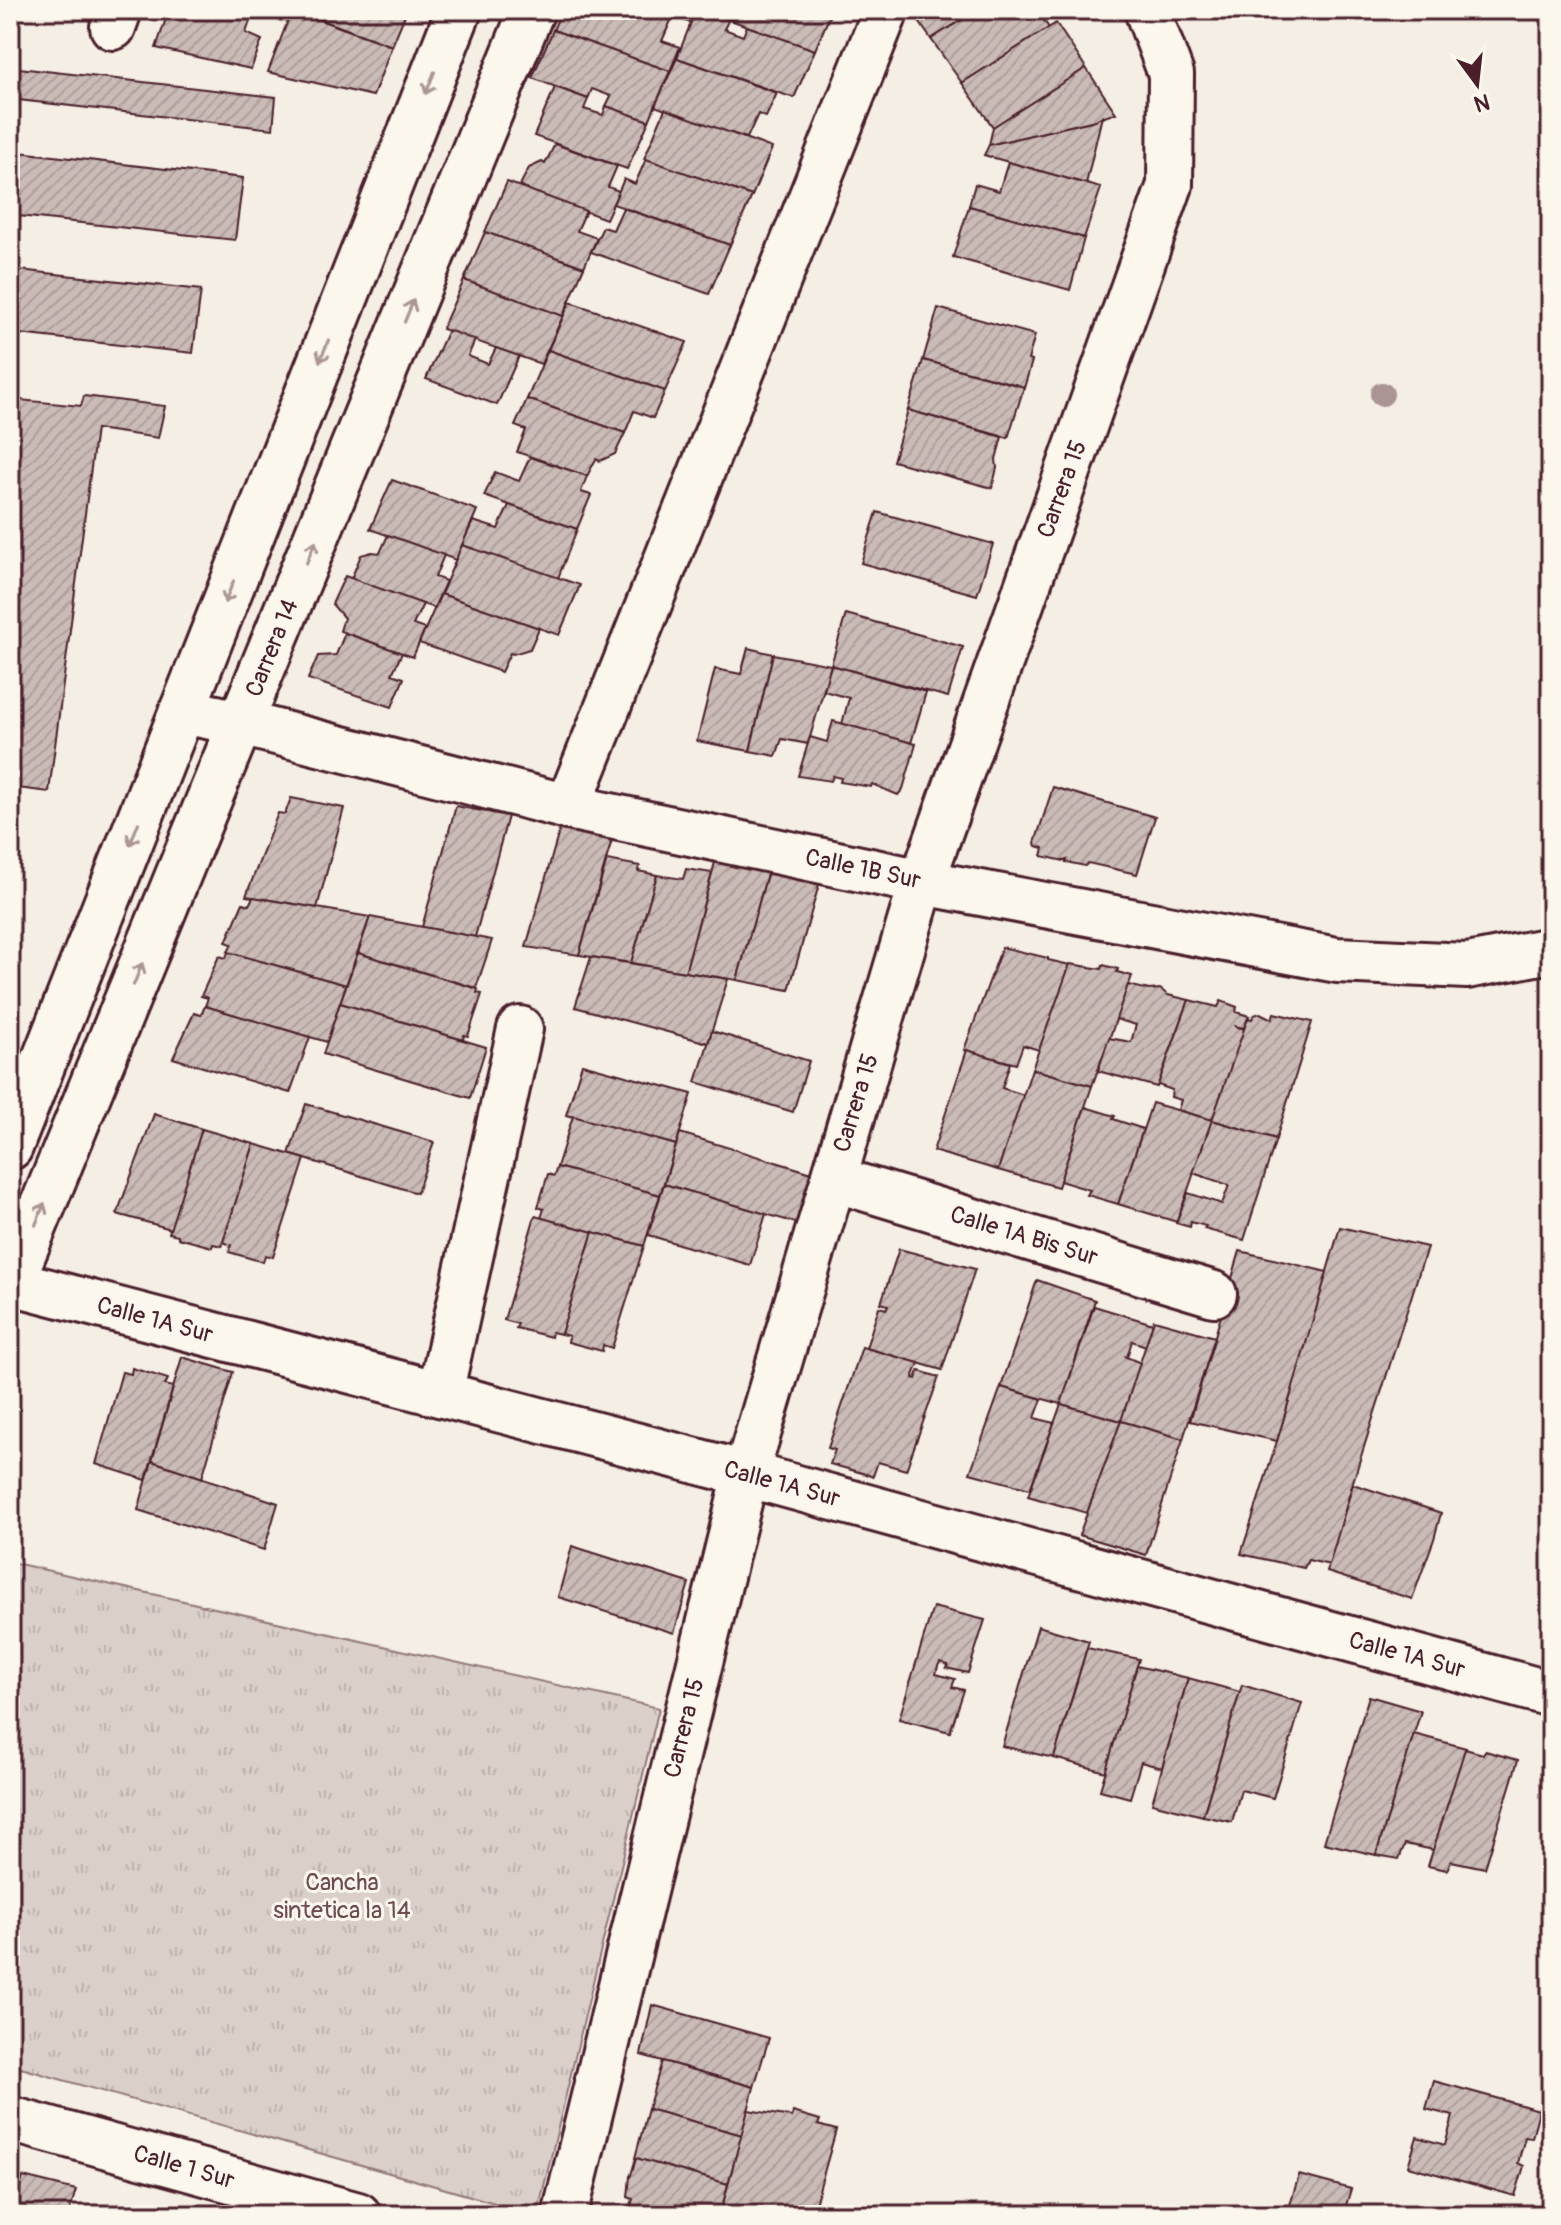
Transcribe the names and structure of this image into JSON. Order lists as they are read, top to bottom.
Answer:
{
  "streets": {
    "street": [
      "Carrera 15",
      "Carrera 14",
      "Calle 1B Sur",
      "Calle 1A Bis Sur",
      "Calle 1A Sur",
      "Calle 1 Sur"
    ]
  },
  "crossings": [
    ["Carrera 15", "Calle 1B Sur"],
    ["Carrera 15", "Calle 1A Bis Sur"],
    ["Carrera 15", "Calle 1A Sur"],
    ["Carrera 14", "Calle 1B Sur"],
    ["Carrera 14", "Calle 1A Sur"]
  ],
  "parks": ["Cancha sintetica la 14"],
  "north": "bottom"
}
